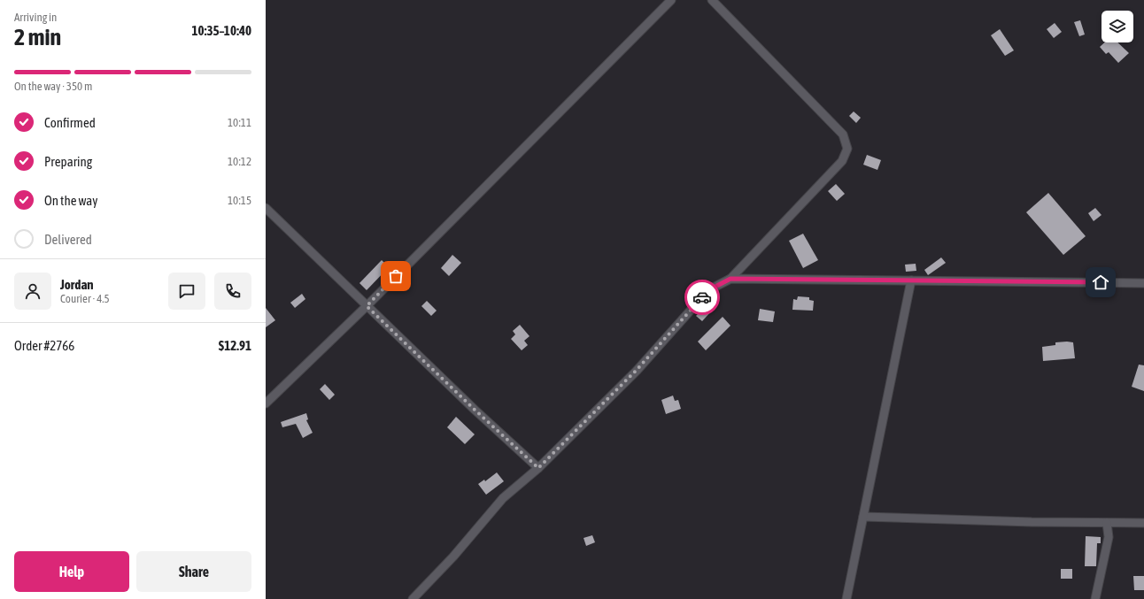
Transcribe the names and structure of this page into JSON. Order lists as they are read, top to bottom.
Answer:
{
  "page": {
    "heading": ["2 min", "Arriving in", "10:35–10:40"],
    "panel": [
      "Jordan",
      "Courier · 4.5",
      "Order #2766",
      "$12.91"
    ],
    "bar": "On the way · 350 m",
    "list": [
      ["Confirmed", "10:11"],
      ["Preparing", "10:12"],
      ["On the way", "10:15"],
      "Delivered"
    ],
    "buttons": ["Help", "Share"]
  }
}
